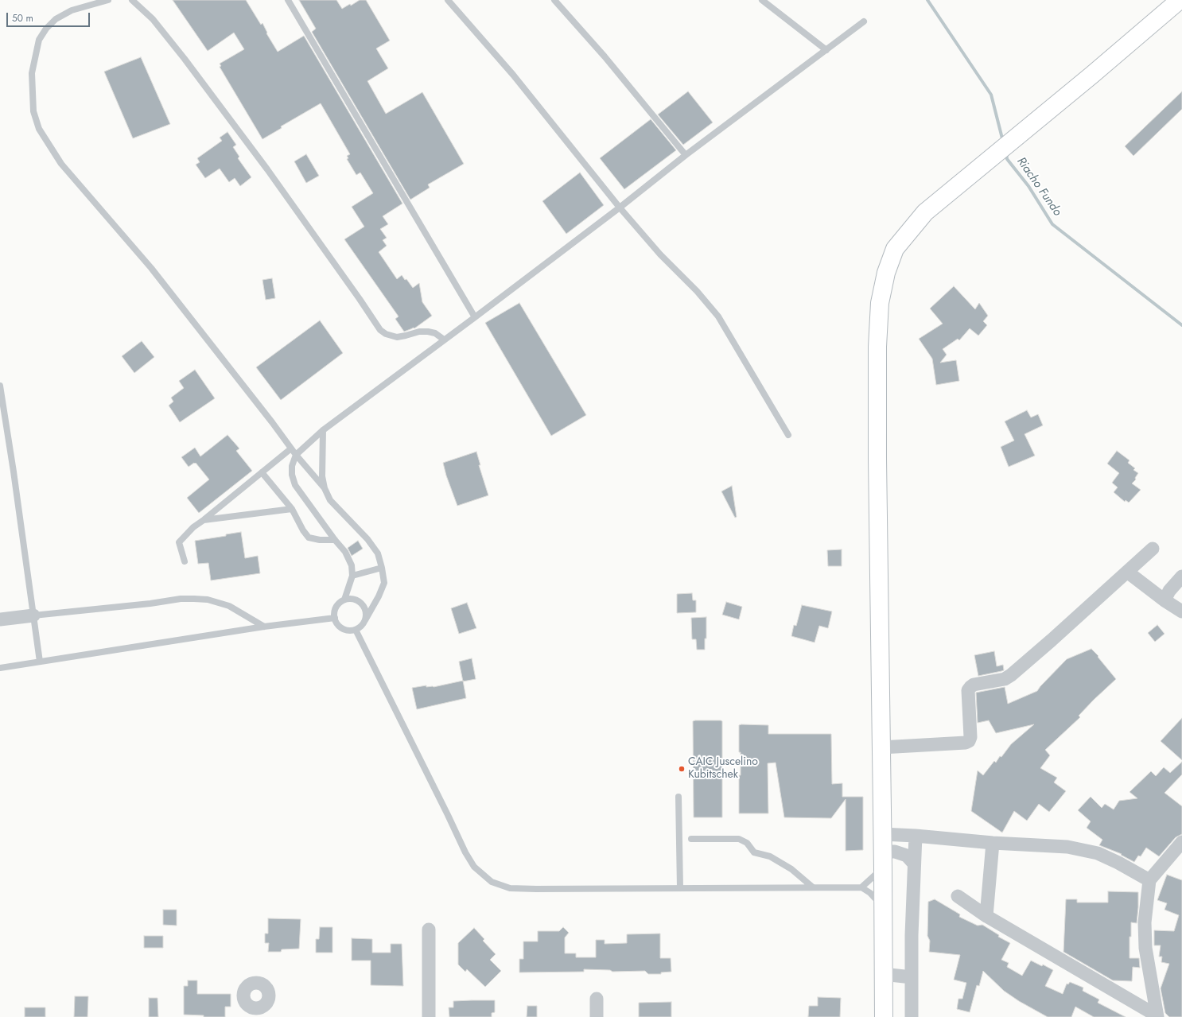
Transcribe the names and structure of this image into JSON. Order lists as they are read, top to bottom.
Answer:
{
  "water": ["Riacho Fundo"],
  "places": ["CAIC Juscelino Kubitschek"],
  "scale_bar": "50 m"
}
